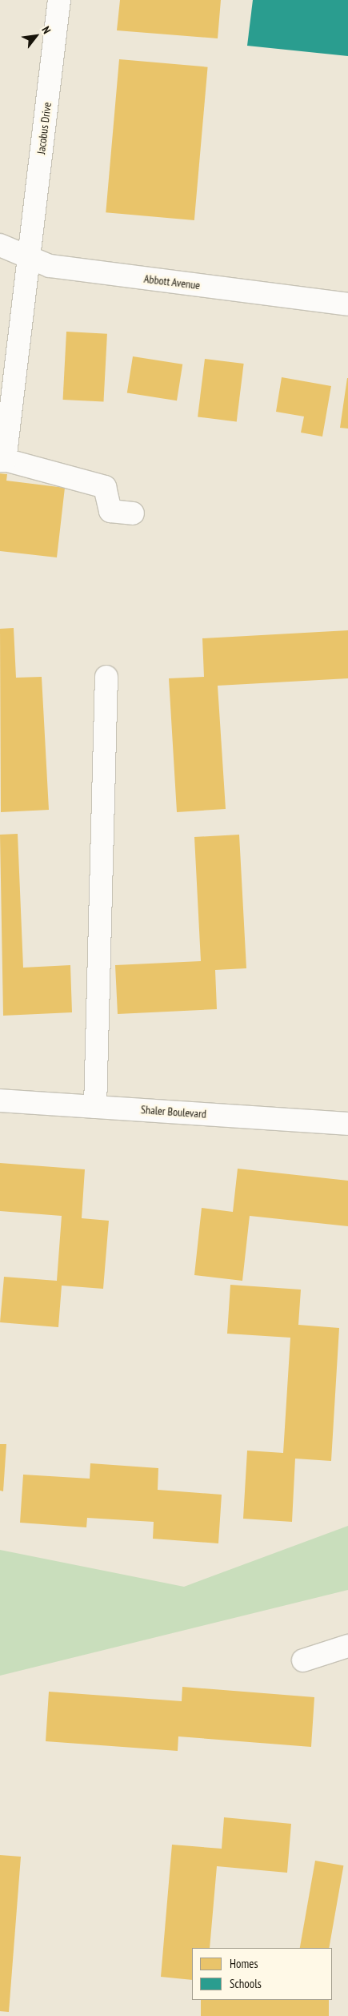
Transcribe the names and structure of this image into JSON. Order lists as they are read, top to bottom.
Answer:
{
  "streets": {
    "street": ["Jacobus Drive", "Abbott Avenue", "Shaler Boulevard"]
  },
  "crossings": [
    ["Jacobus Drive", "Abbott Avenue"]
  ],
  "legend": ["Homes", "Schools"],
  "north": "top right"
}
